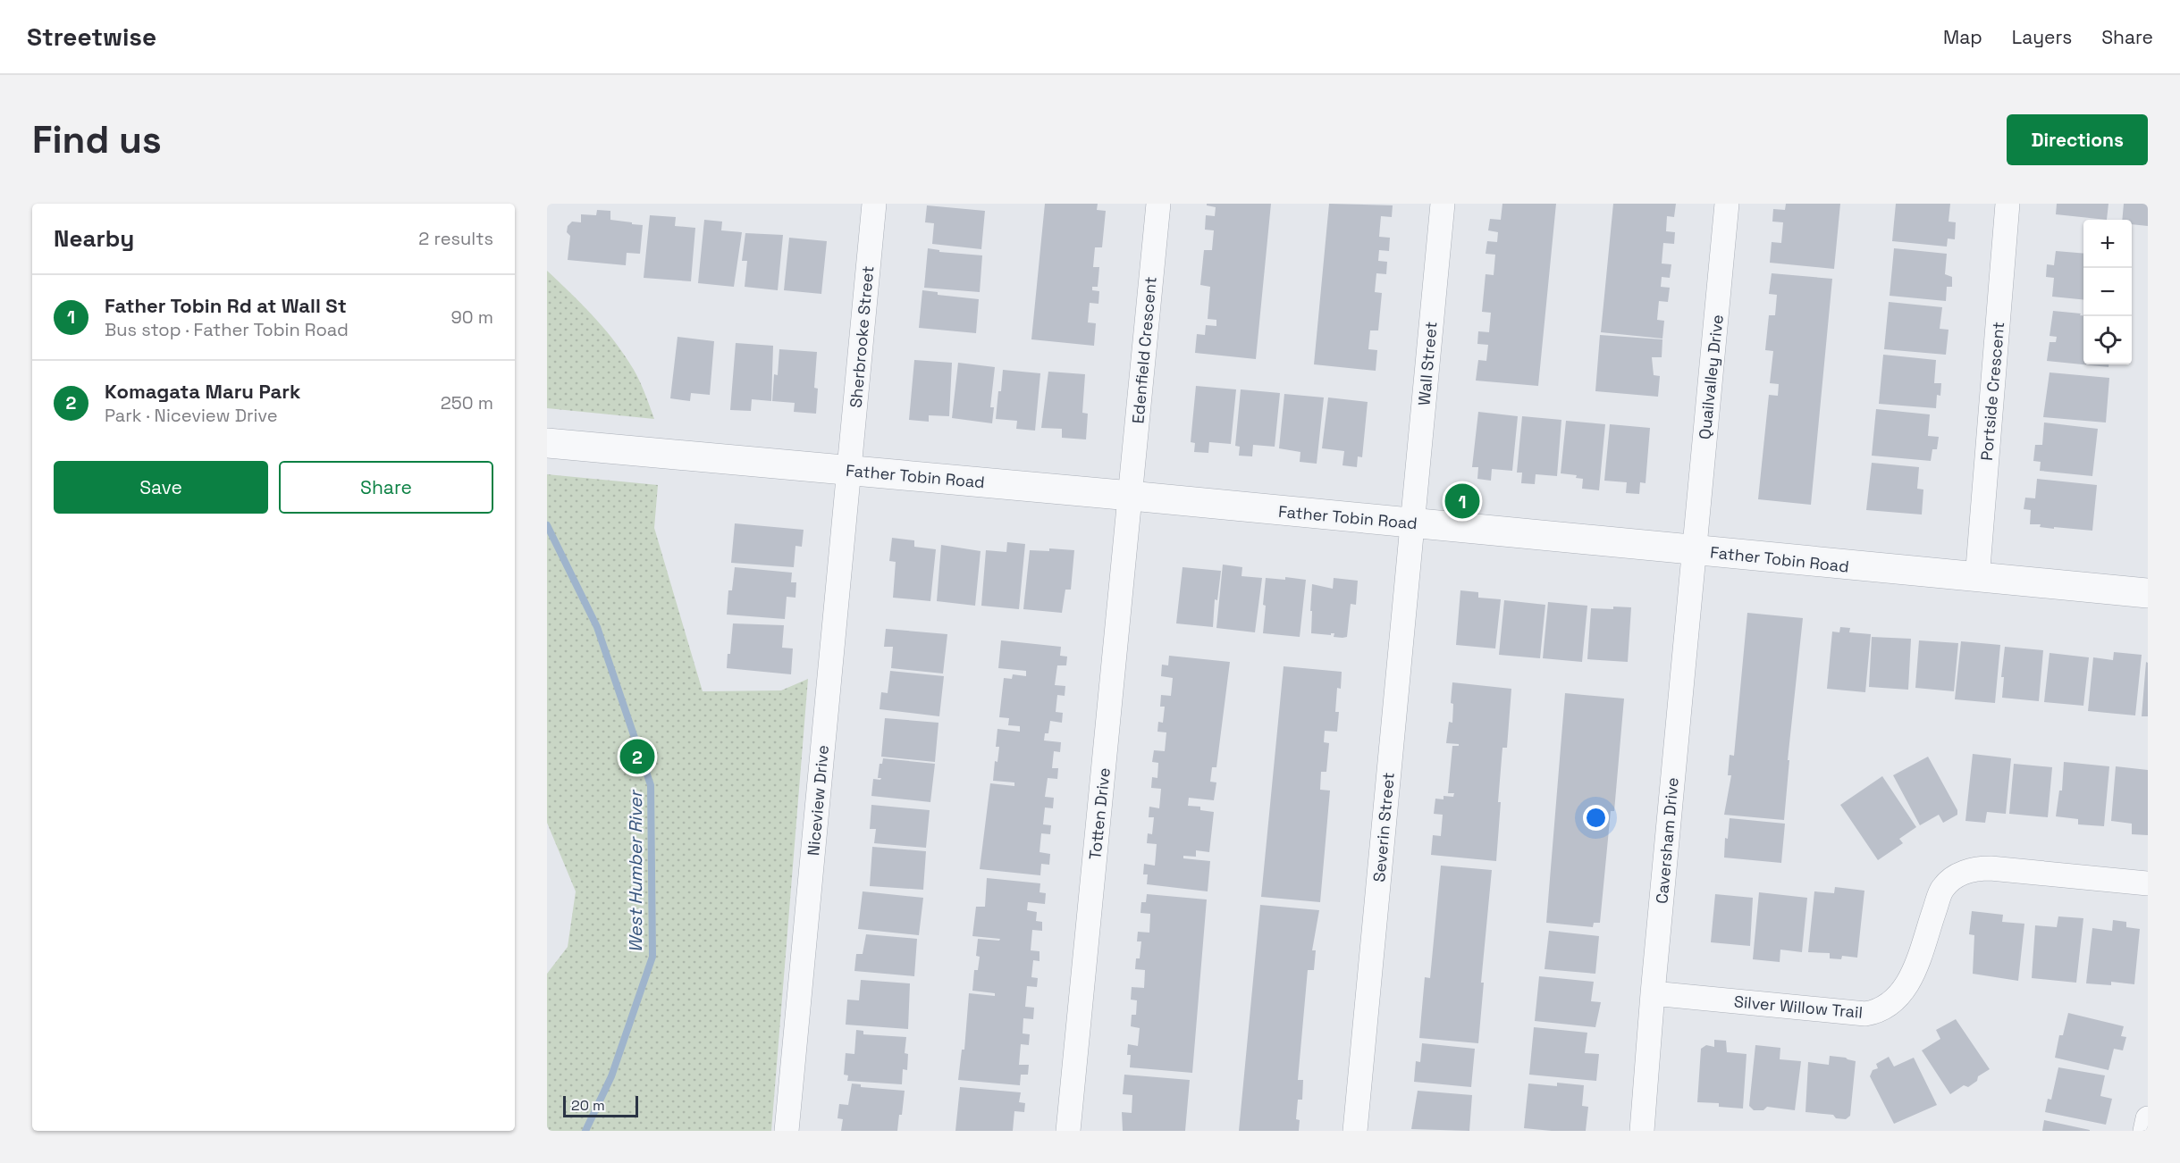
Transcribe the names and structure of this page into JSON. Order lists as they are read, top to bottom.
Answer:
{
  "streets": {
    "street": [
      "Sherbrooke Street",
      "Edenfield Crescent",
      "Wall Street",
      "Quailvalley Drive",
      "Portside Crescent",
      "Father Tobin Road",
      "Niceview Drive",
      "Totten Drive",
      "Severin Street",
      "Caversham Drive",
      "Silver Willow Trail"
    ]
  },
  "crossings": [
    ["Sherbrooke Street", "Father Tobin Road"],
    ["Sherbrooke Street", "Niceview Drive"],
    ["Edenfield Crescent", "Father Tobin Road"],
    ["Edenfield Crescent", "Totten Drive"],
    ["Wall Street", "Father Tobin Road"],
    ["Wall Street", "Severin Street"],
    ["Quailvalley Drive", "Father Tobin Road"],
    ["Quailvalley Drive", "Caversham Drive"],
    ["Portside Crescent", "Father Tobin Road"],
    ["Father Tobin Road", "Niceview Drive"],
    ["Father Tobin Road", "Totten Drive"],
    ["Father Tobin Road", "Severin Street"],
    ["Father Tobin Road", "Caversham Drive"],
    ["Caversham Drive", "Silver Willow Trail"]
  ],
  "water": ["West Humber River"],
  "scale_bar": "20 m",
  "page": {
    "header": "Streetwise",
    "nav": ["Map", "Layers", "Share"],
    "buttons": [
      "Directions",
      ["Save", "Share"]
    ],
    "title": "Find us",
    "heading": ["Nearby", "2 results"],
    "map_buttons": ["+", "−"],
    "list": [
      {
        "mark": "1",
        "name": "Father Tobin Rd at Wall St",
        "note": "Bus stop · Father Tobin Road",
        "value": "90 m"
      },
      {
        "mark": "2",
        "name": "Komagata Maru Park",
        "note": "Park · Niceview Drive",
        "value": "250 m"
      }
    ],
    "pins": ["1", "2"],
    "scale": "20 m"
  }
}
